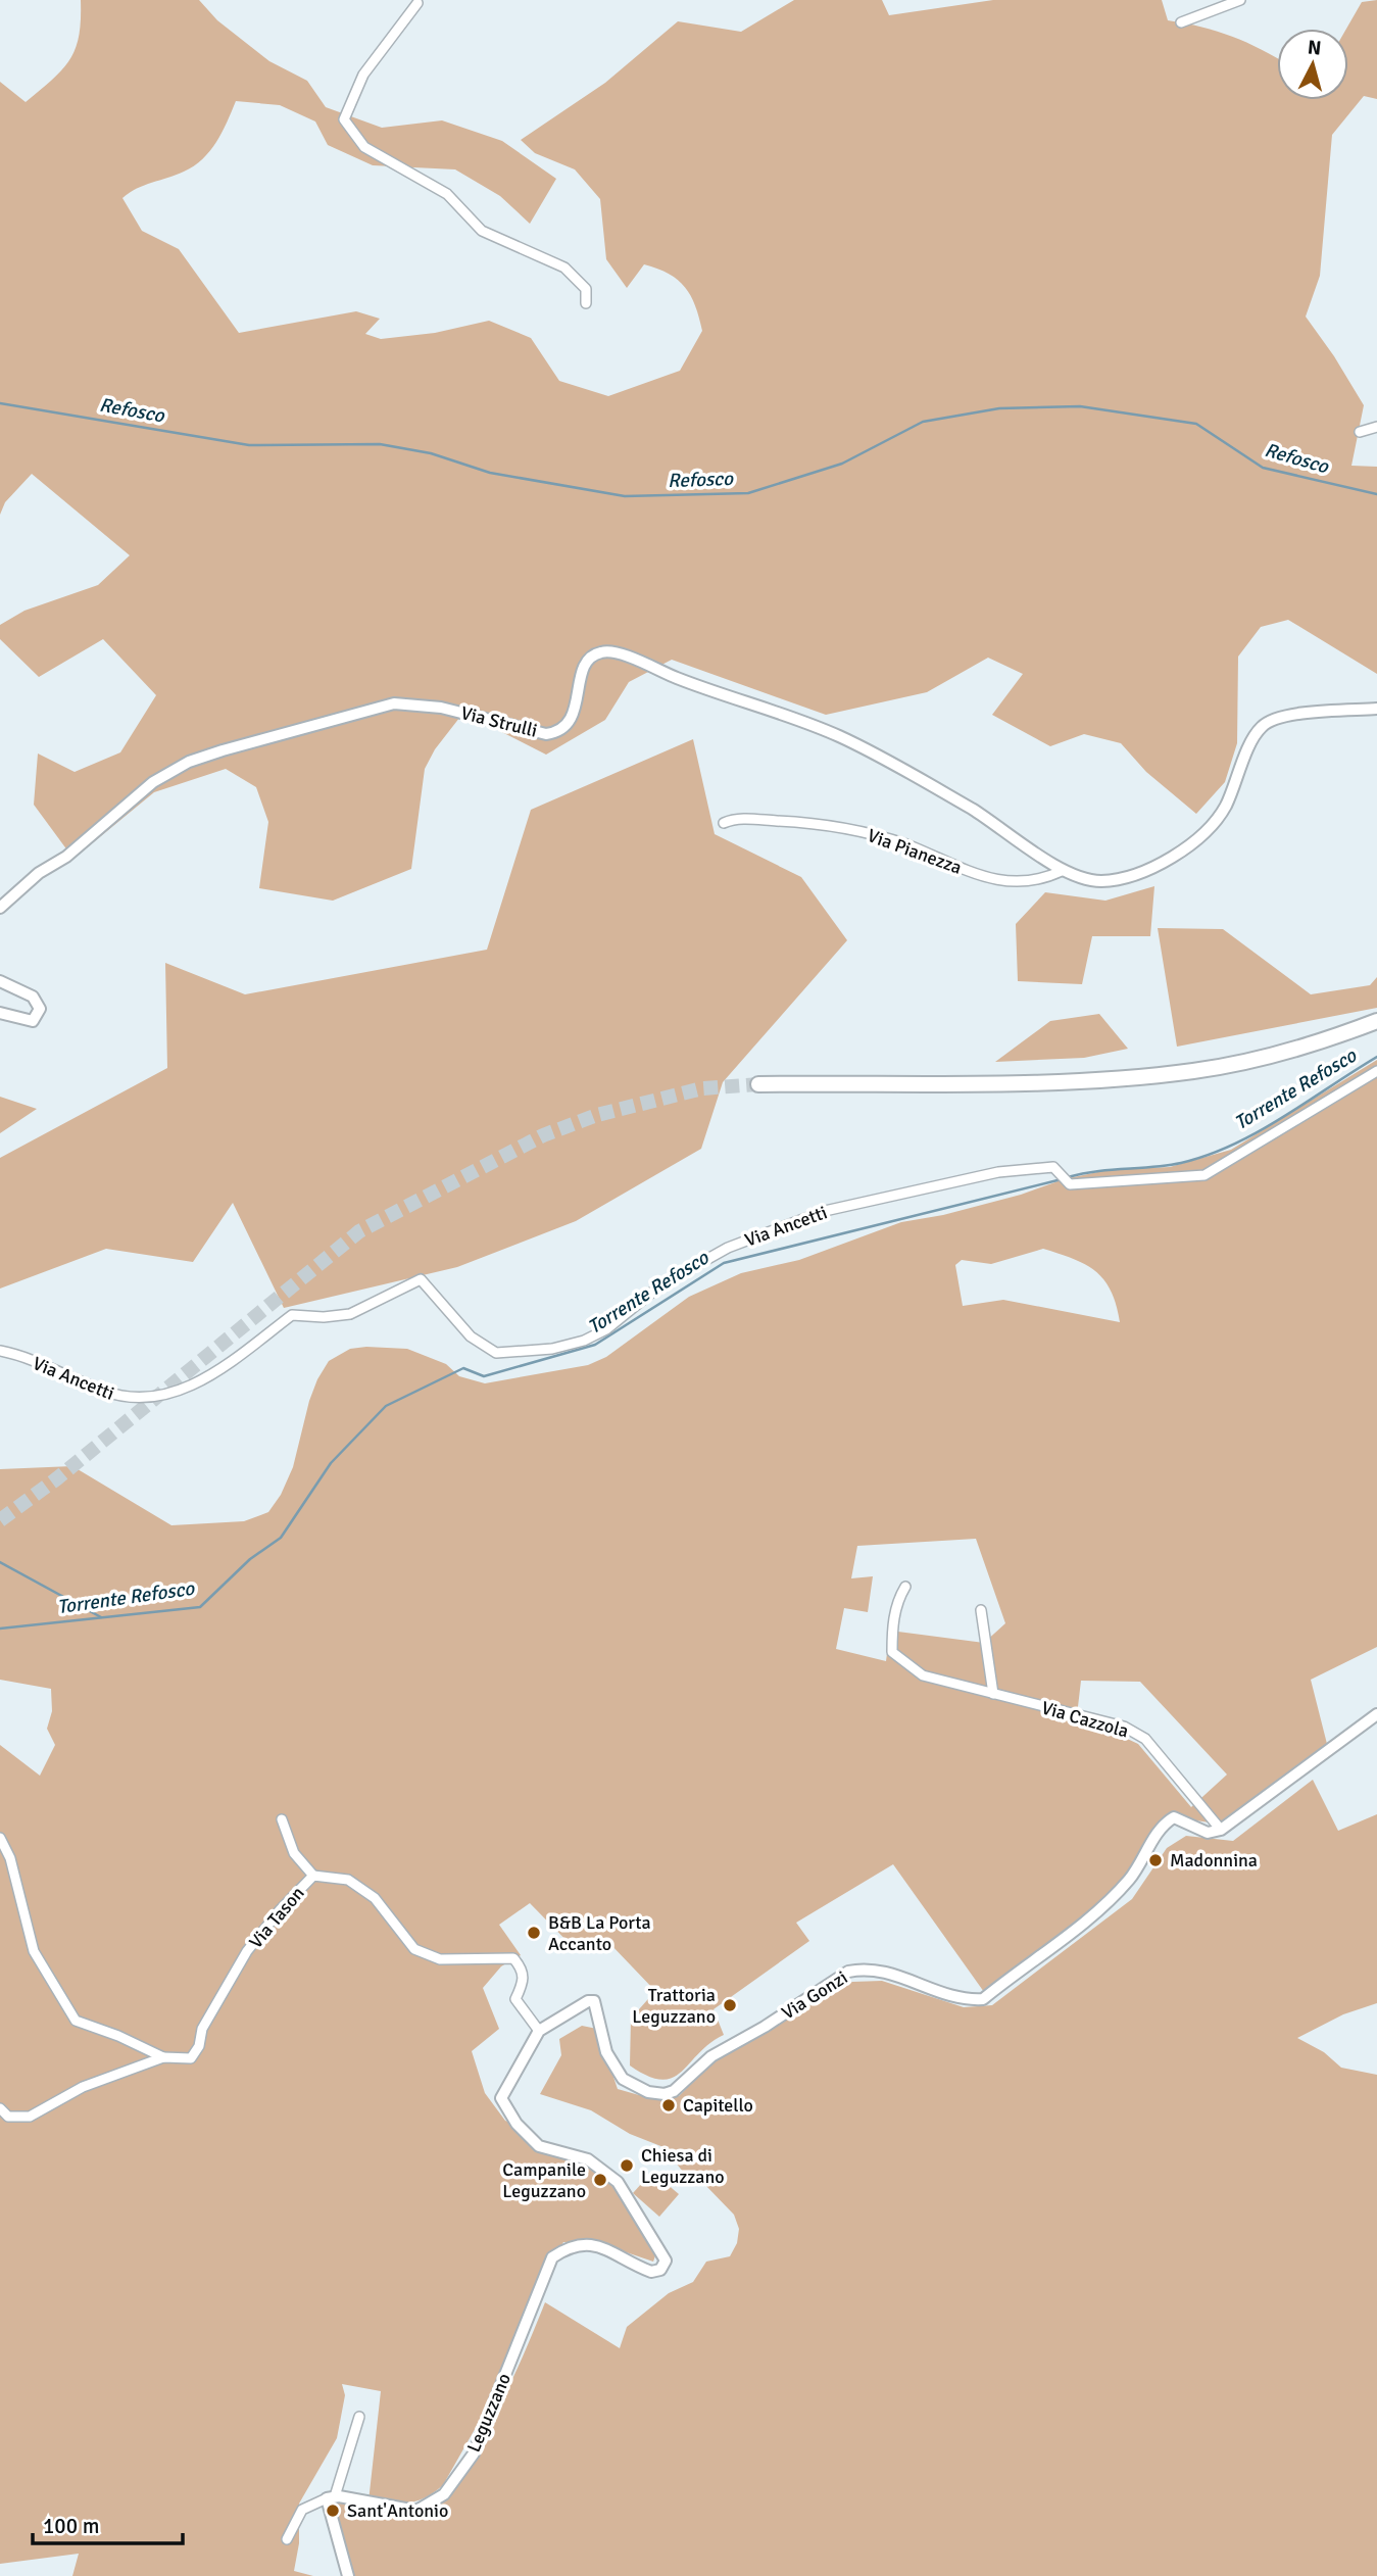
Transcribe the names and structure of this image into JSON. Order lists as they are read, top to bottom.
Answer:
{
  "streets": {
    "street": [
      "Via Strulli",
      "Via Pianezza",
      "Via Ancetti",
      "Via Cazzola",
      "Via Tason",
      "Via Gonzi",
      "Leguzzano"
    ]
  },
  "crossings": [
    ["Via Strulli", "Via Pianezza"],
    ["Via Cazzola", "Via Gonzi"],
    ["Via Tason", "Via Gonzi"],
    ["Via Gonzi", "Leguzzano"]
  ],
  "water": ["Refosco", "Torrente Refosco"],
  "places": [
    "Madonnina",
    "B&B La Porta Accanto",
    "Trattoria Leguzzano",
    "Capitello",
    "Chiesa di Leguzzano",
    "Campanile Leguzzano",
    "Sant'Antonio"
  ],
  "scale_bar": "100 m",
  "north": "top"
}
